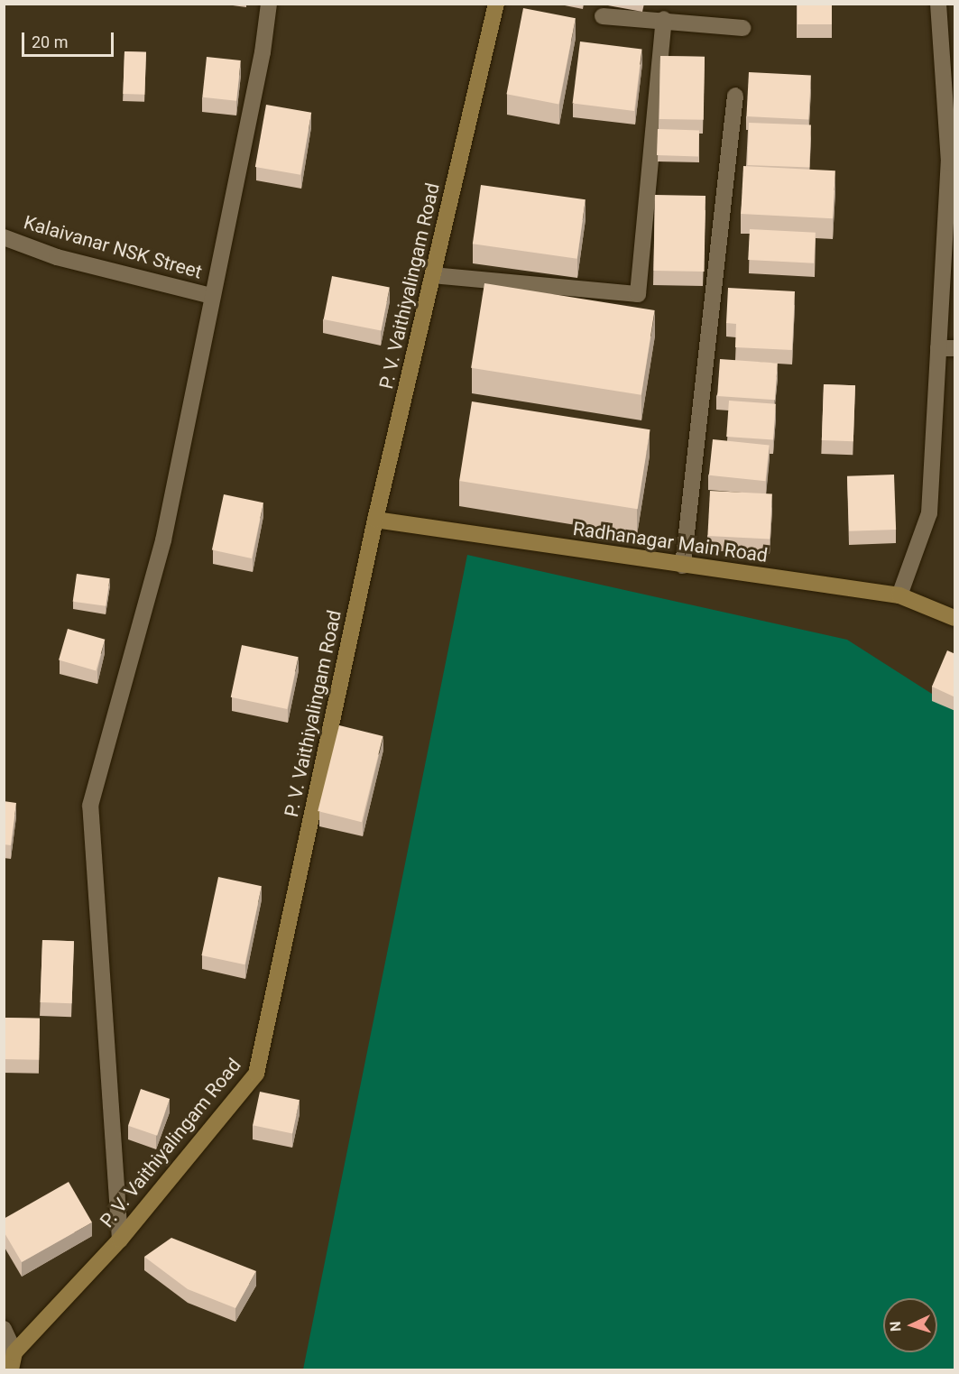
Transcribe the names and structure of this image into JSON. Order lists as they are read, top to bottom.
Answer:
{
  "streets": {
    "street": ["Kalaivanar NSK Street", "P. V. Vaithiyalingam Road", "Radhanagar Main Road"]
  },
  "crossings": [
    ["P. V. Vaithiyalingam Road", "Radhanagar Main Road"]
  ],
  "scale_bar": "20 m",
  "north": "left"
}
